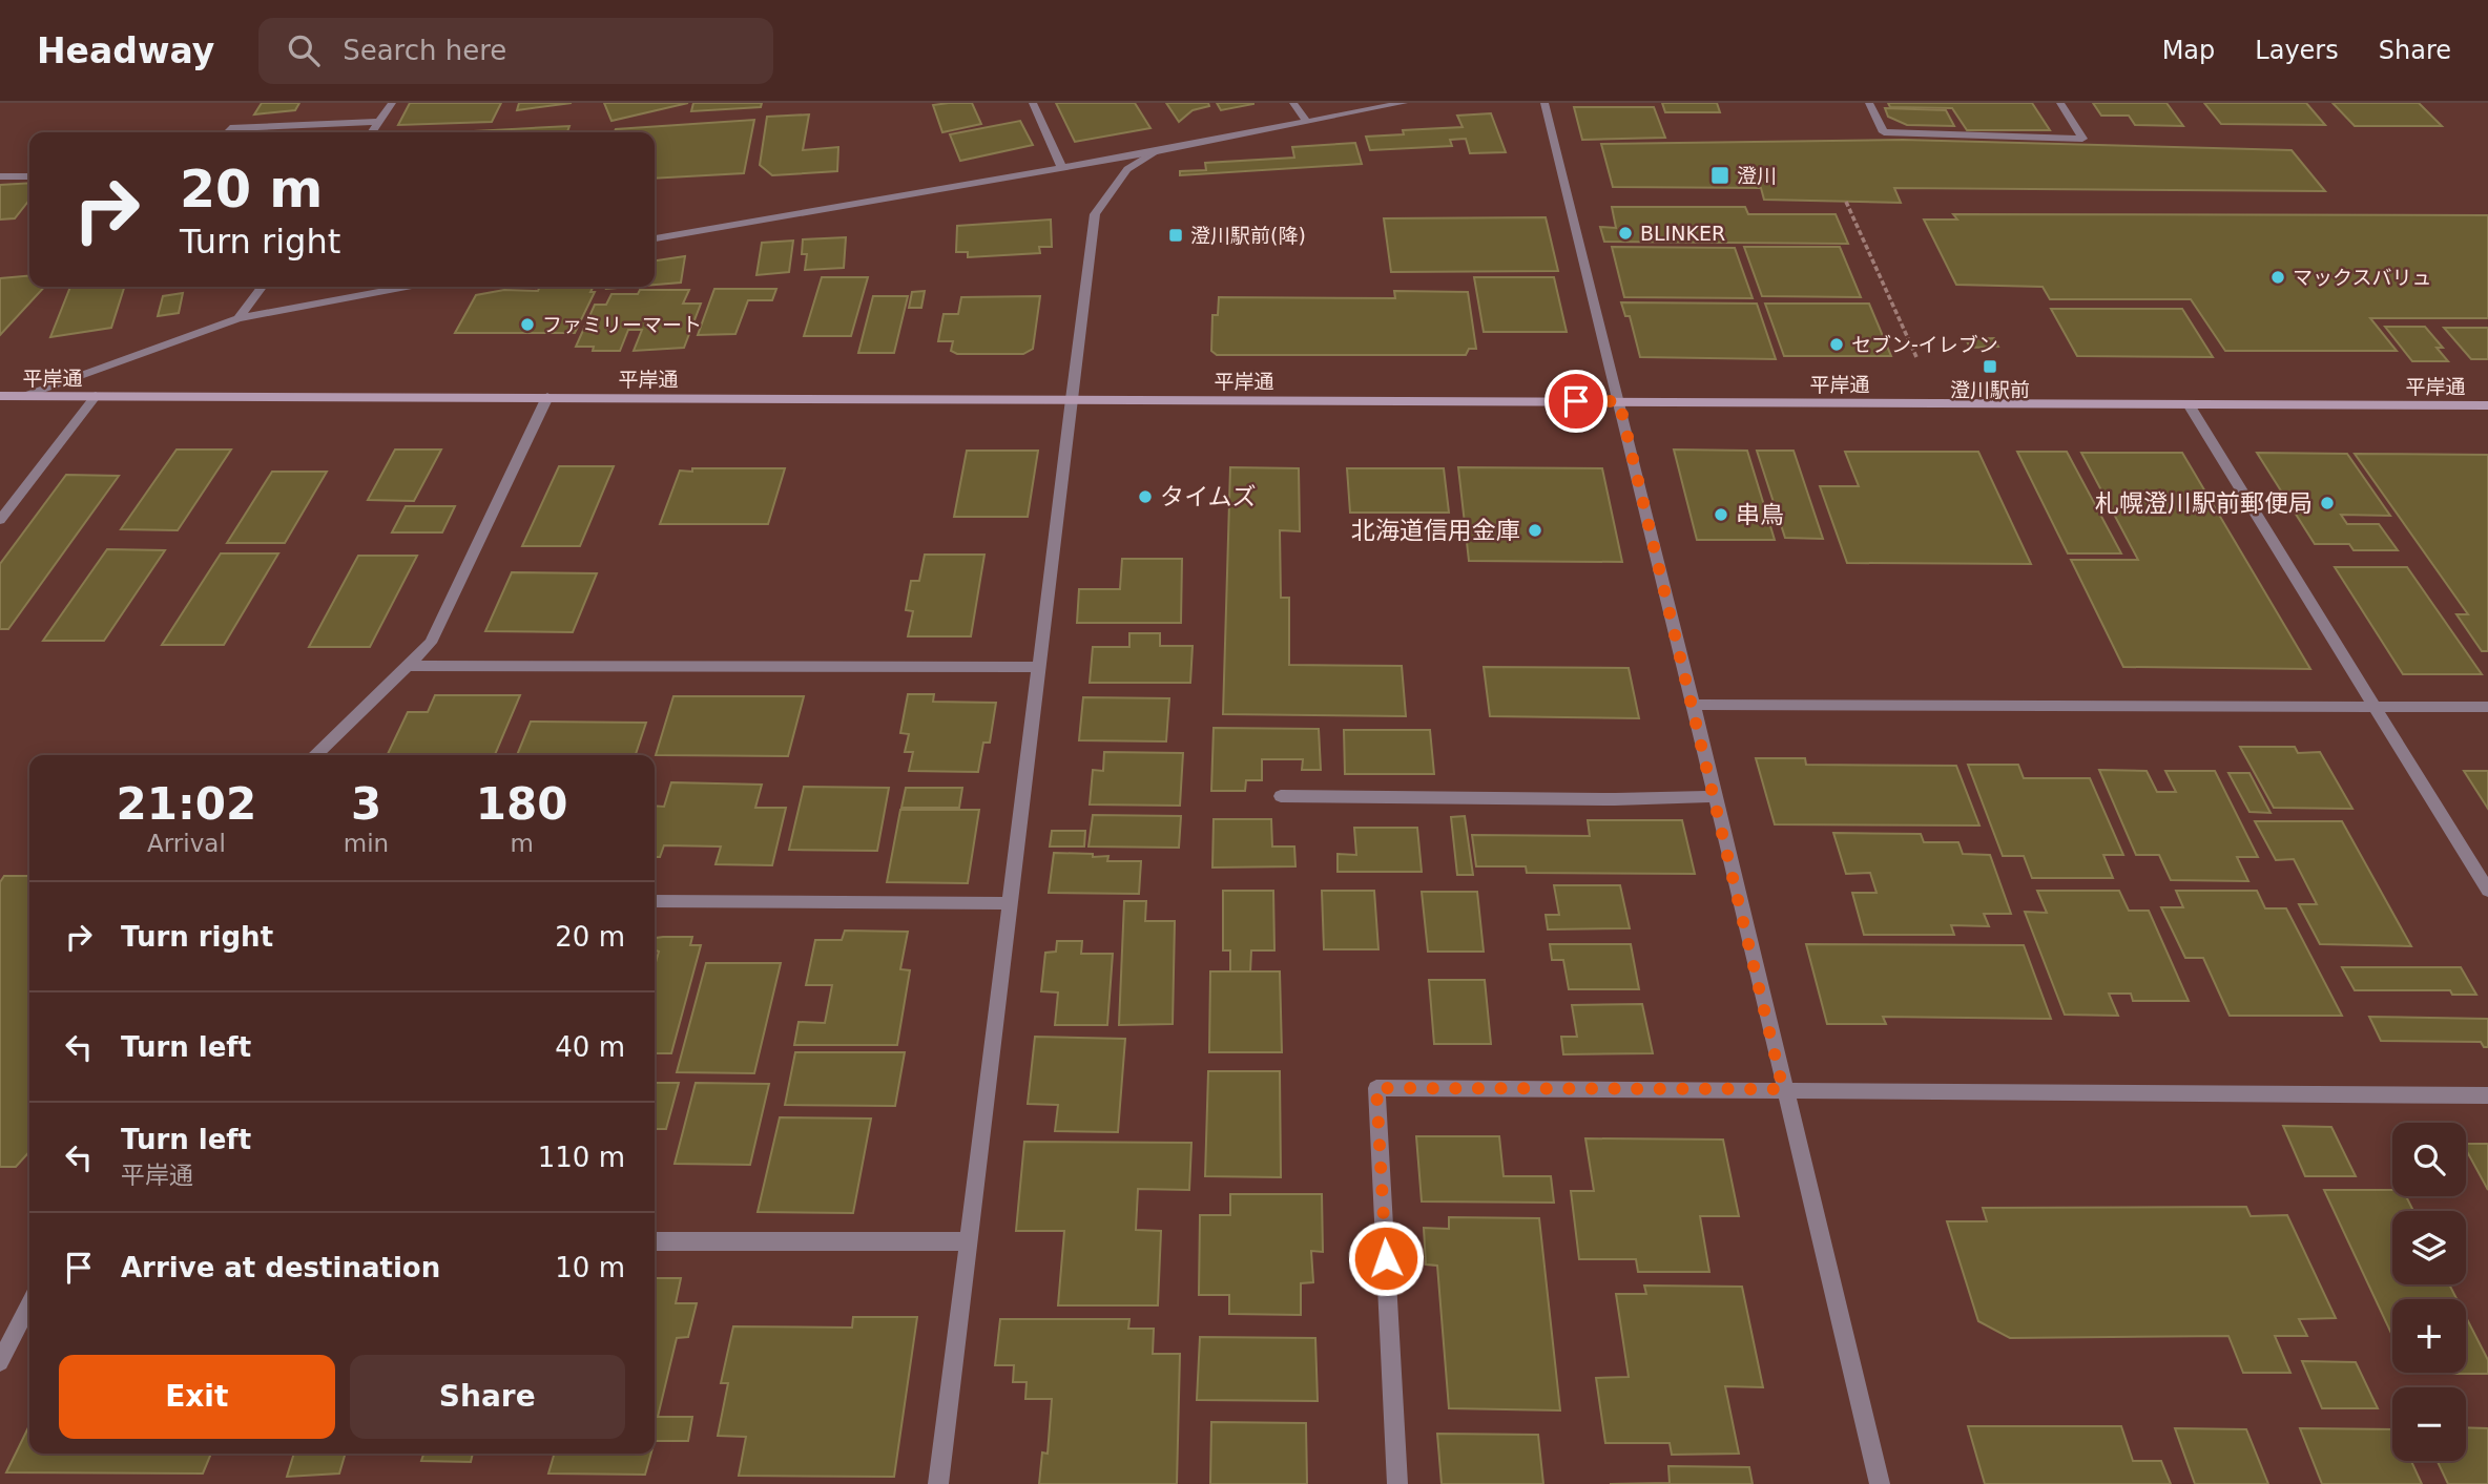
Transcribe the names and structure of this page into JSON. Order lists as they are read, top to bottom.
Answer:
{
  "streets": {
    "street": ["平岸通"]
  },
  "places": {
    "transit": ["澄川", "澄川駅前(降)", "澄川駅前"],
    "other": [
      "BLINKER",
      "マックスバリュ",
      "ファミリーマート",
      "セブン-イレブン",
      "タイムズ",
      "札幌澄川駅前郵便局",
      "串鳥",
      "北海道信用金庫"
    ]
  },
  "page": {
    "header": "Headway",
    "search": "Search here",
    "nav": ["Map", "Layers", "Share"],
    "turn": ["20 m", "Turn right"],
    "eta": [
      "21:02",
      "Arrival",
      "3",
      "min",
      "180",
      "m"
    ],
    "list": [
      {
        "name": "Turn right",
        "value": "20 m"
      },
      {
        "name": "Turn left",
        "value": "40 m"
      },
      {
        "name": "Turn left",
        "note": "平岸通",
        "value": "110 m"
      },
      {
        "name": "Arrive at destination",
        "value": "10 m"
      }
    ],
    "map_buttons": ["+", "−"],
    "buttons": ["Exit", "Share"]
  }
}
